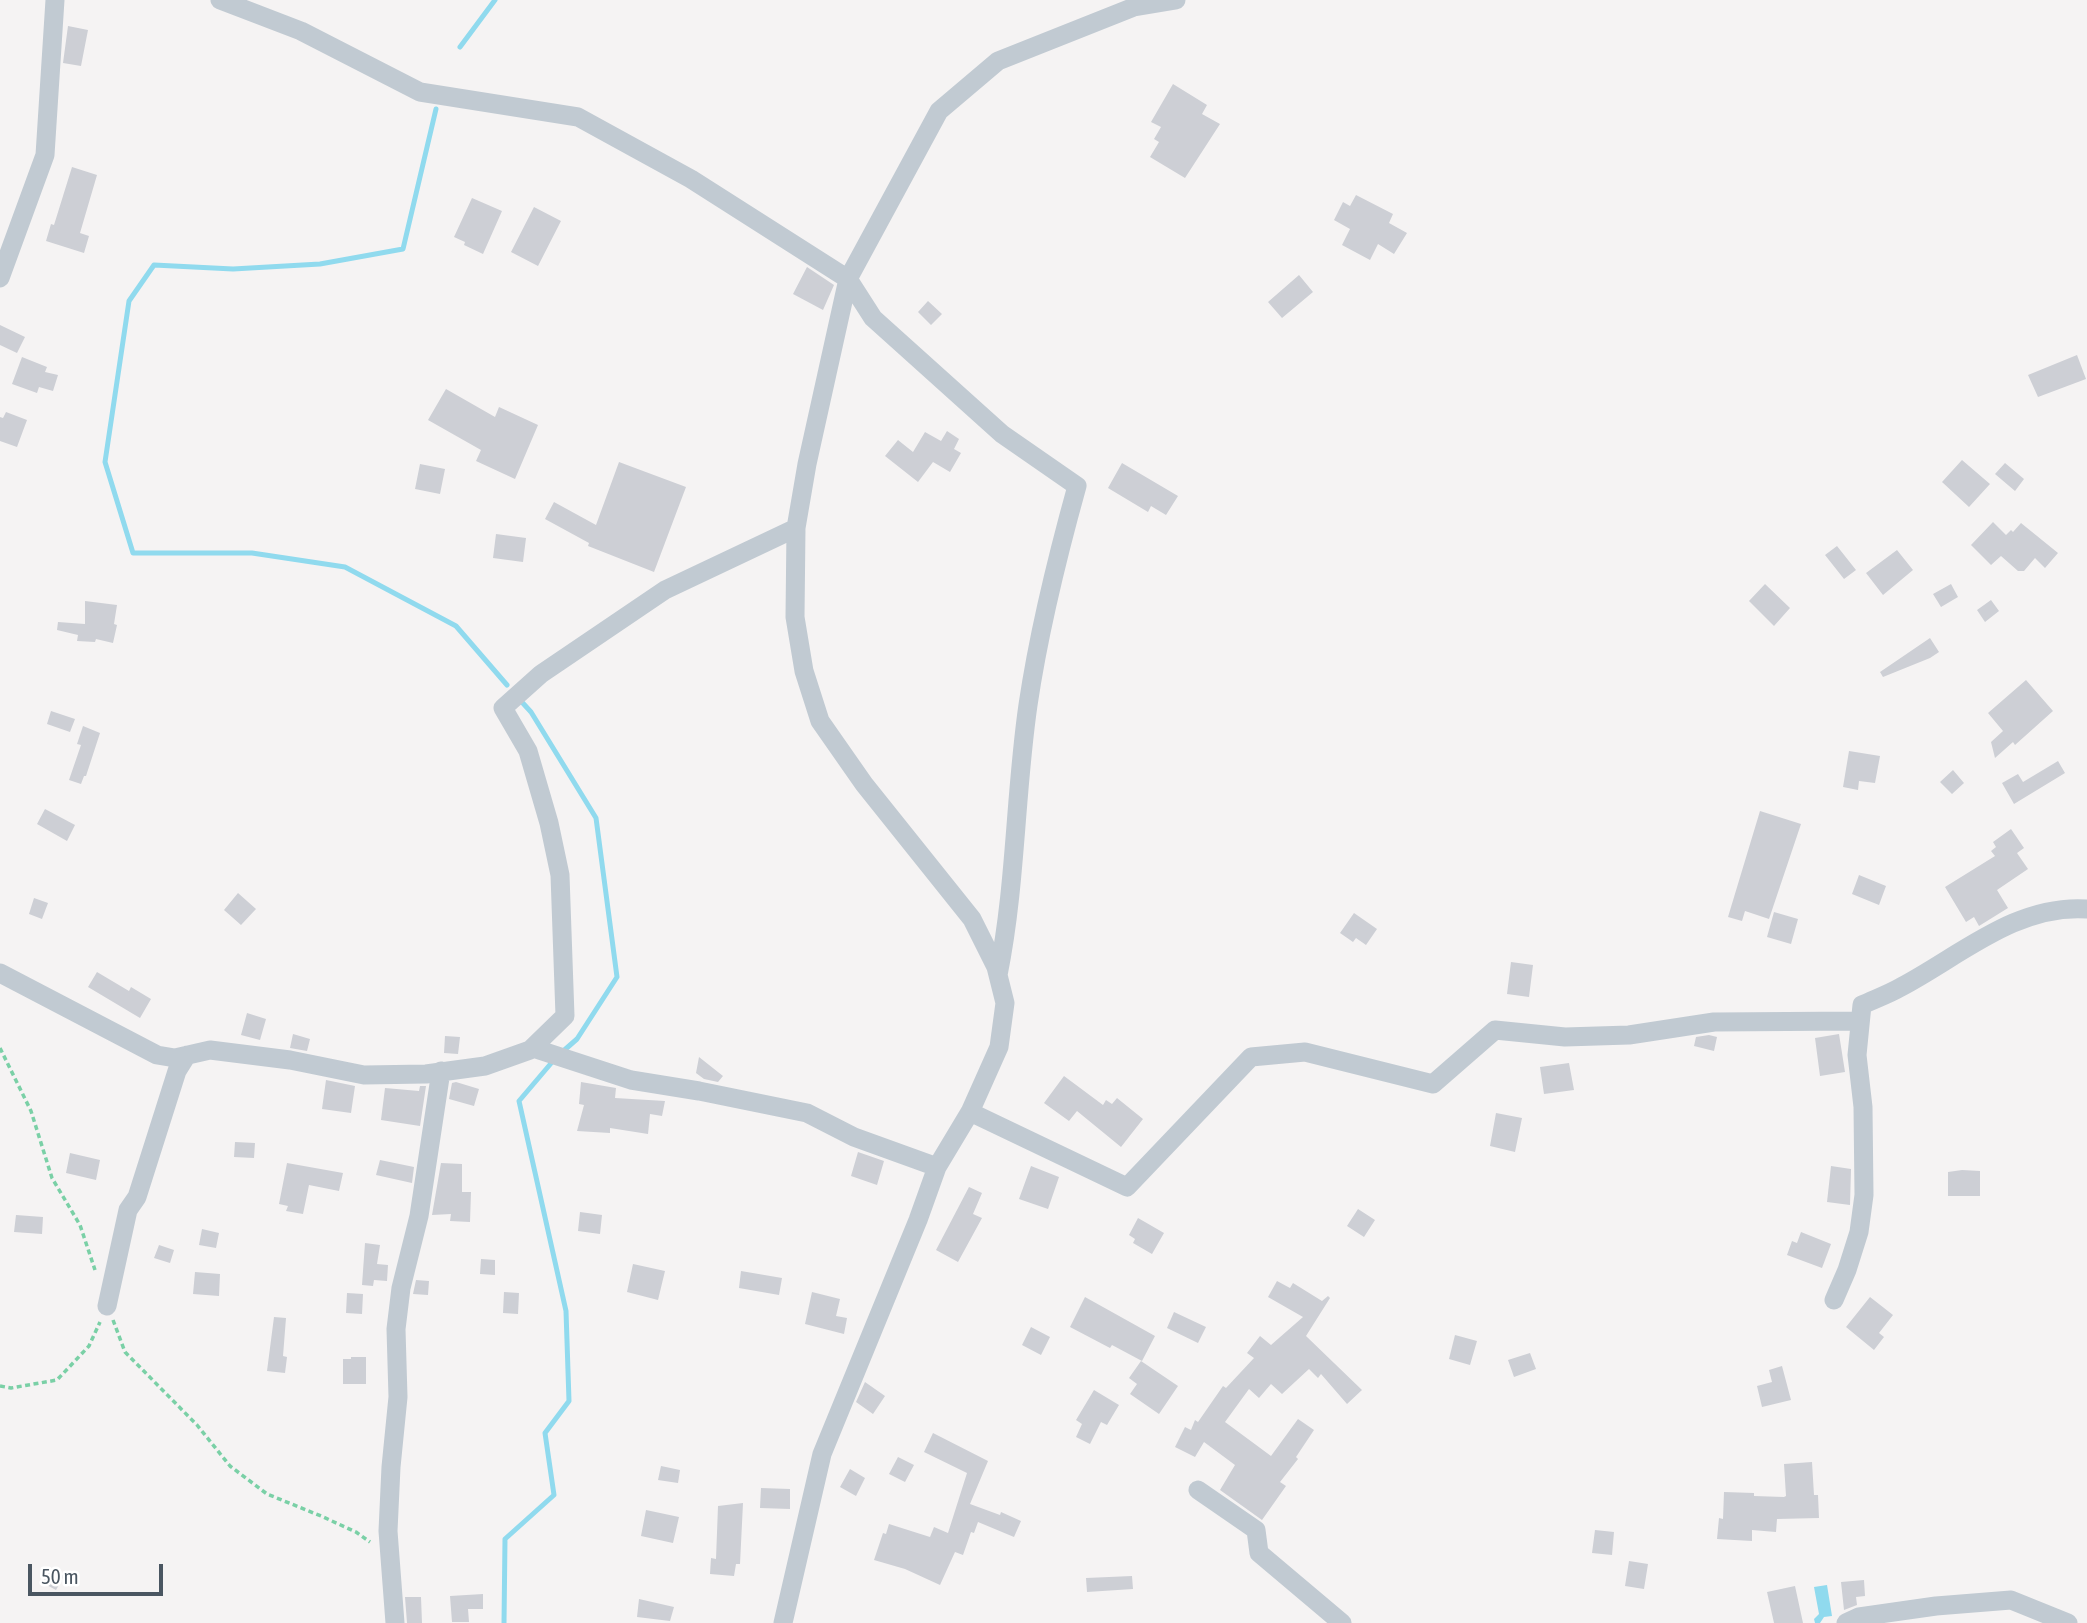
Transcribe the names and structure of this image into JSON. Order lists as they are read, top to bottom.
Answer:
{
  "scale_bar": "50 m"
}
